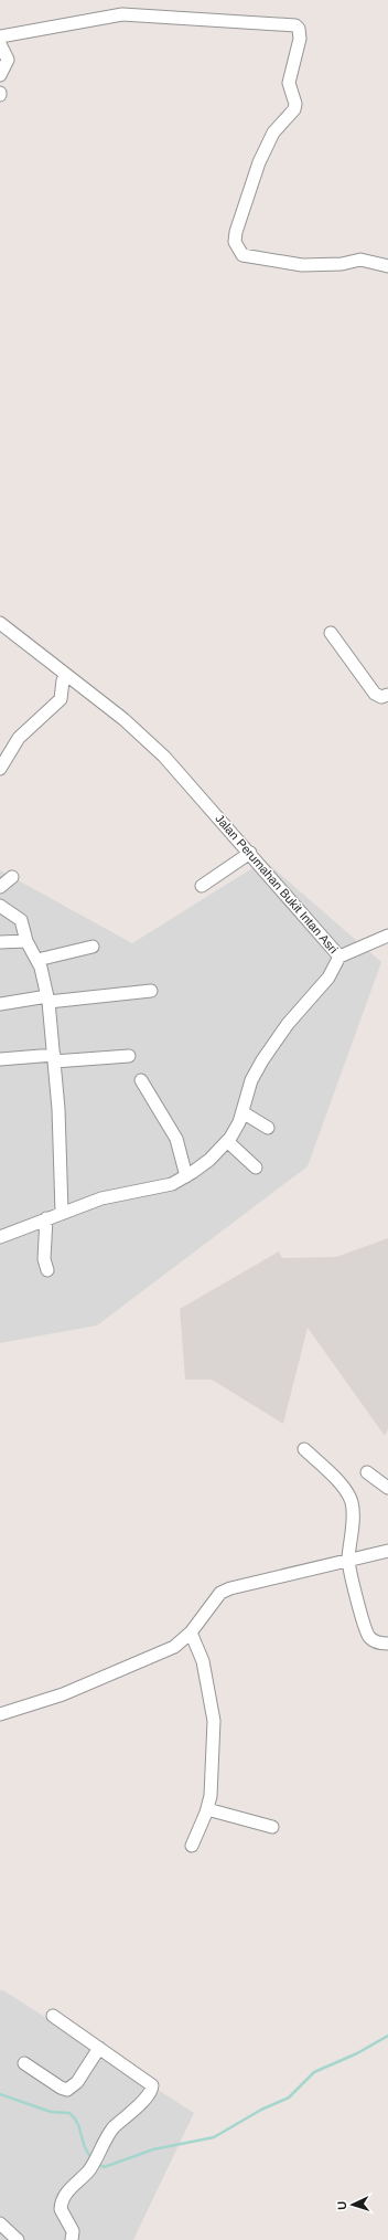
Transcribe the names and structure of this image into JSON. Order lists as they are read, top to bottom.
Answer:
{
  "streets": {
    "street": ["Jalan Perumahan Bukit Intan Asri"]
  },
  "north": "left"
}
